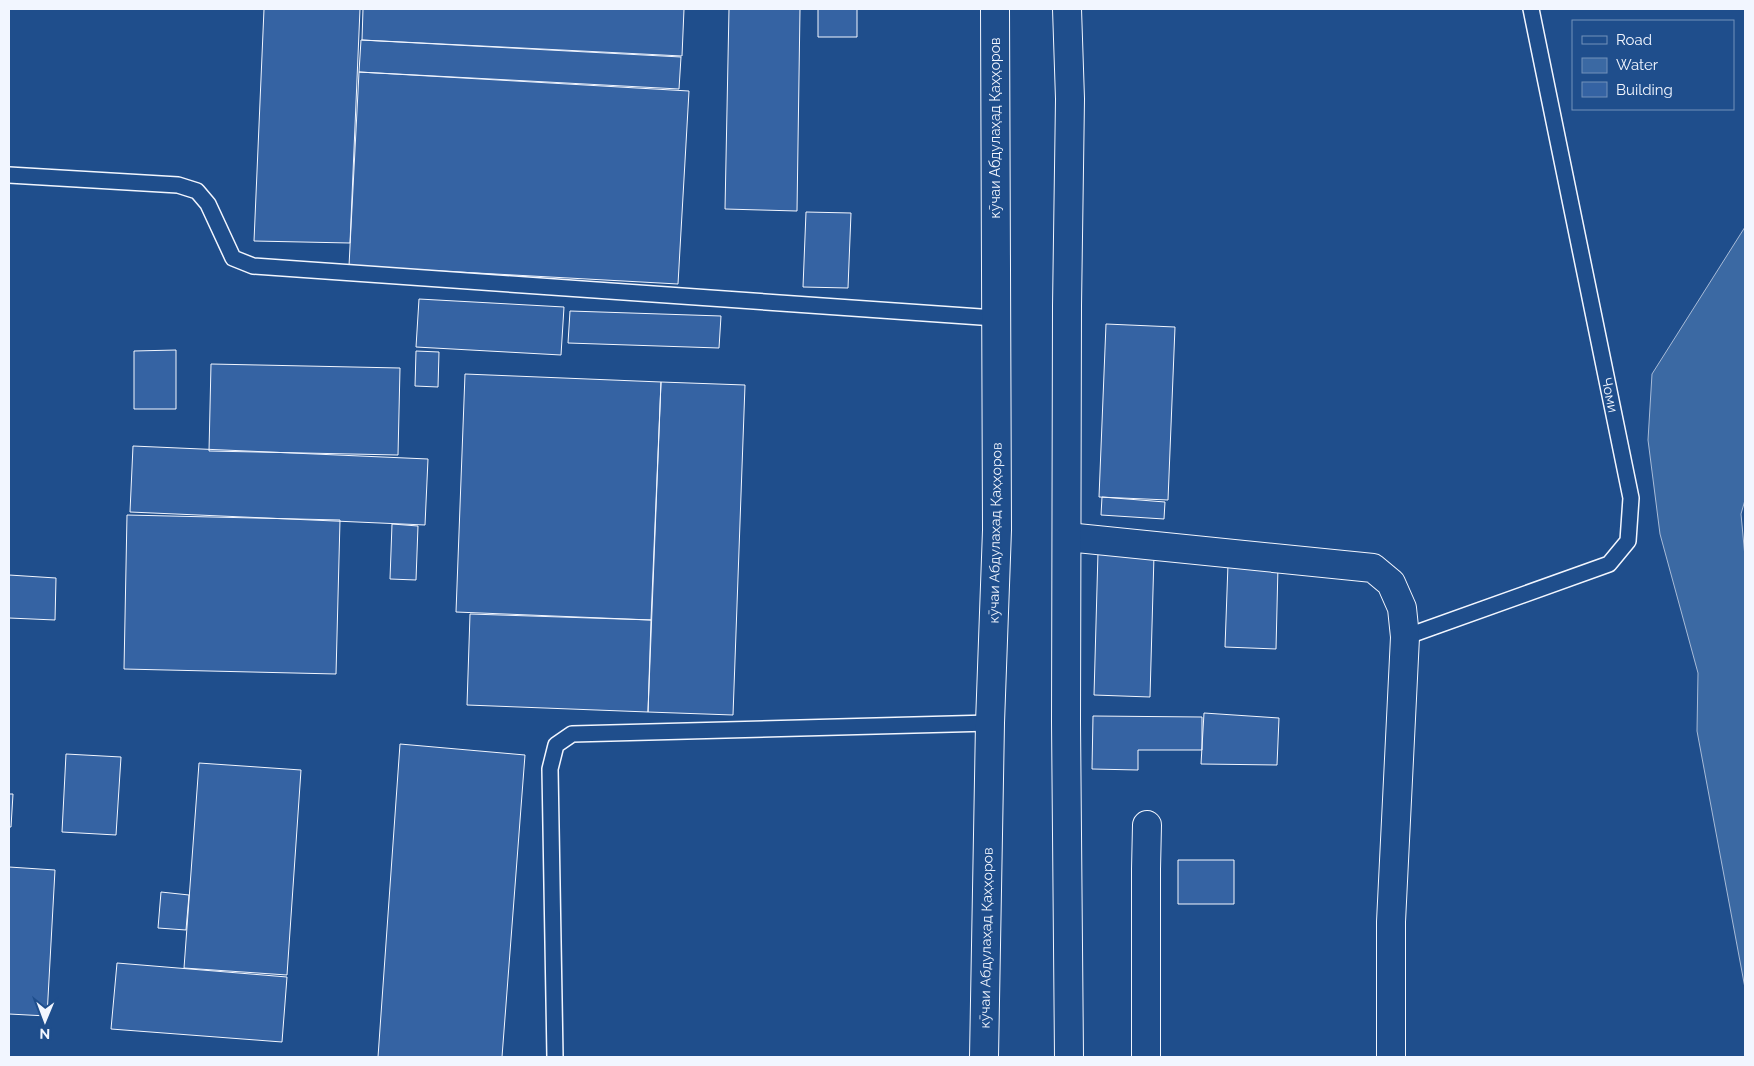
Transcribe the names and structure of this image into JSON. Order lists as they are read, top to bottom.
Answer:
{
  "streets": {
    "main road": ["кӯчаи Абдулаҳад Қаҳҳоров"],
    "lane": ["Чоми"]
  },
  "legend": ["Road", "Water", "Building"],
  "north": "bottom"
}
